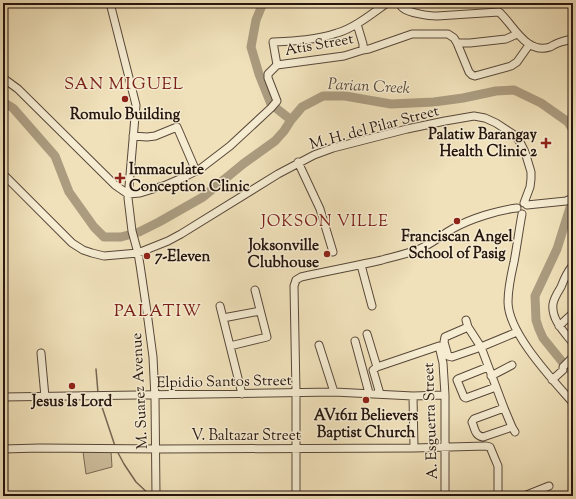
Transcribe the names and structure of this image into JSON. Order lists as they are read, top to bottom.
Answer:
{
  "streets": {
    "street": [
      "Atis Street",
      "M. H. del Pilar Street",
      "Elpidio Santos Street",
      "M. Suarez Avenue",
      "A. Esguerra Street",
      "V. Baltazar Street"
    ]
  },
  "crossings": [
    ["M. H. del Pilar Street", "M. Suarez Avenue"],
    ["Elpidio Santos Street", "M. Suarez Avenue"],
    ["Elpidio Santos Street", "A. Esguerra Street"],
    ["M. Suarez Avenue", "V. Baltazar Street"],
    ["A. Esguerra Street", "V. Baltazar Street"]
  ],
  "districts": ["SAN MIGUEL", "JOKSON VILLE", "PALATIW"],
  "water": ["Parian Creek"],
  "places": {
    "other": [
      "Romulo Building",
      "Franciscan Angel School of Pasig",
      "Joksonville Clubhouse",
      "7-Eleven",
      "Jesus Is Lord",
      "AV1611 Believers Baptist Church"
    ],
    "health": ["Palatiw Barangay Health Clinic 2", "Immaculate Conception Clinic"]
  }
}
